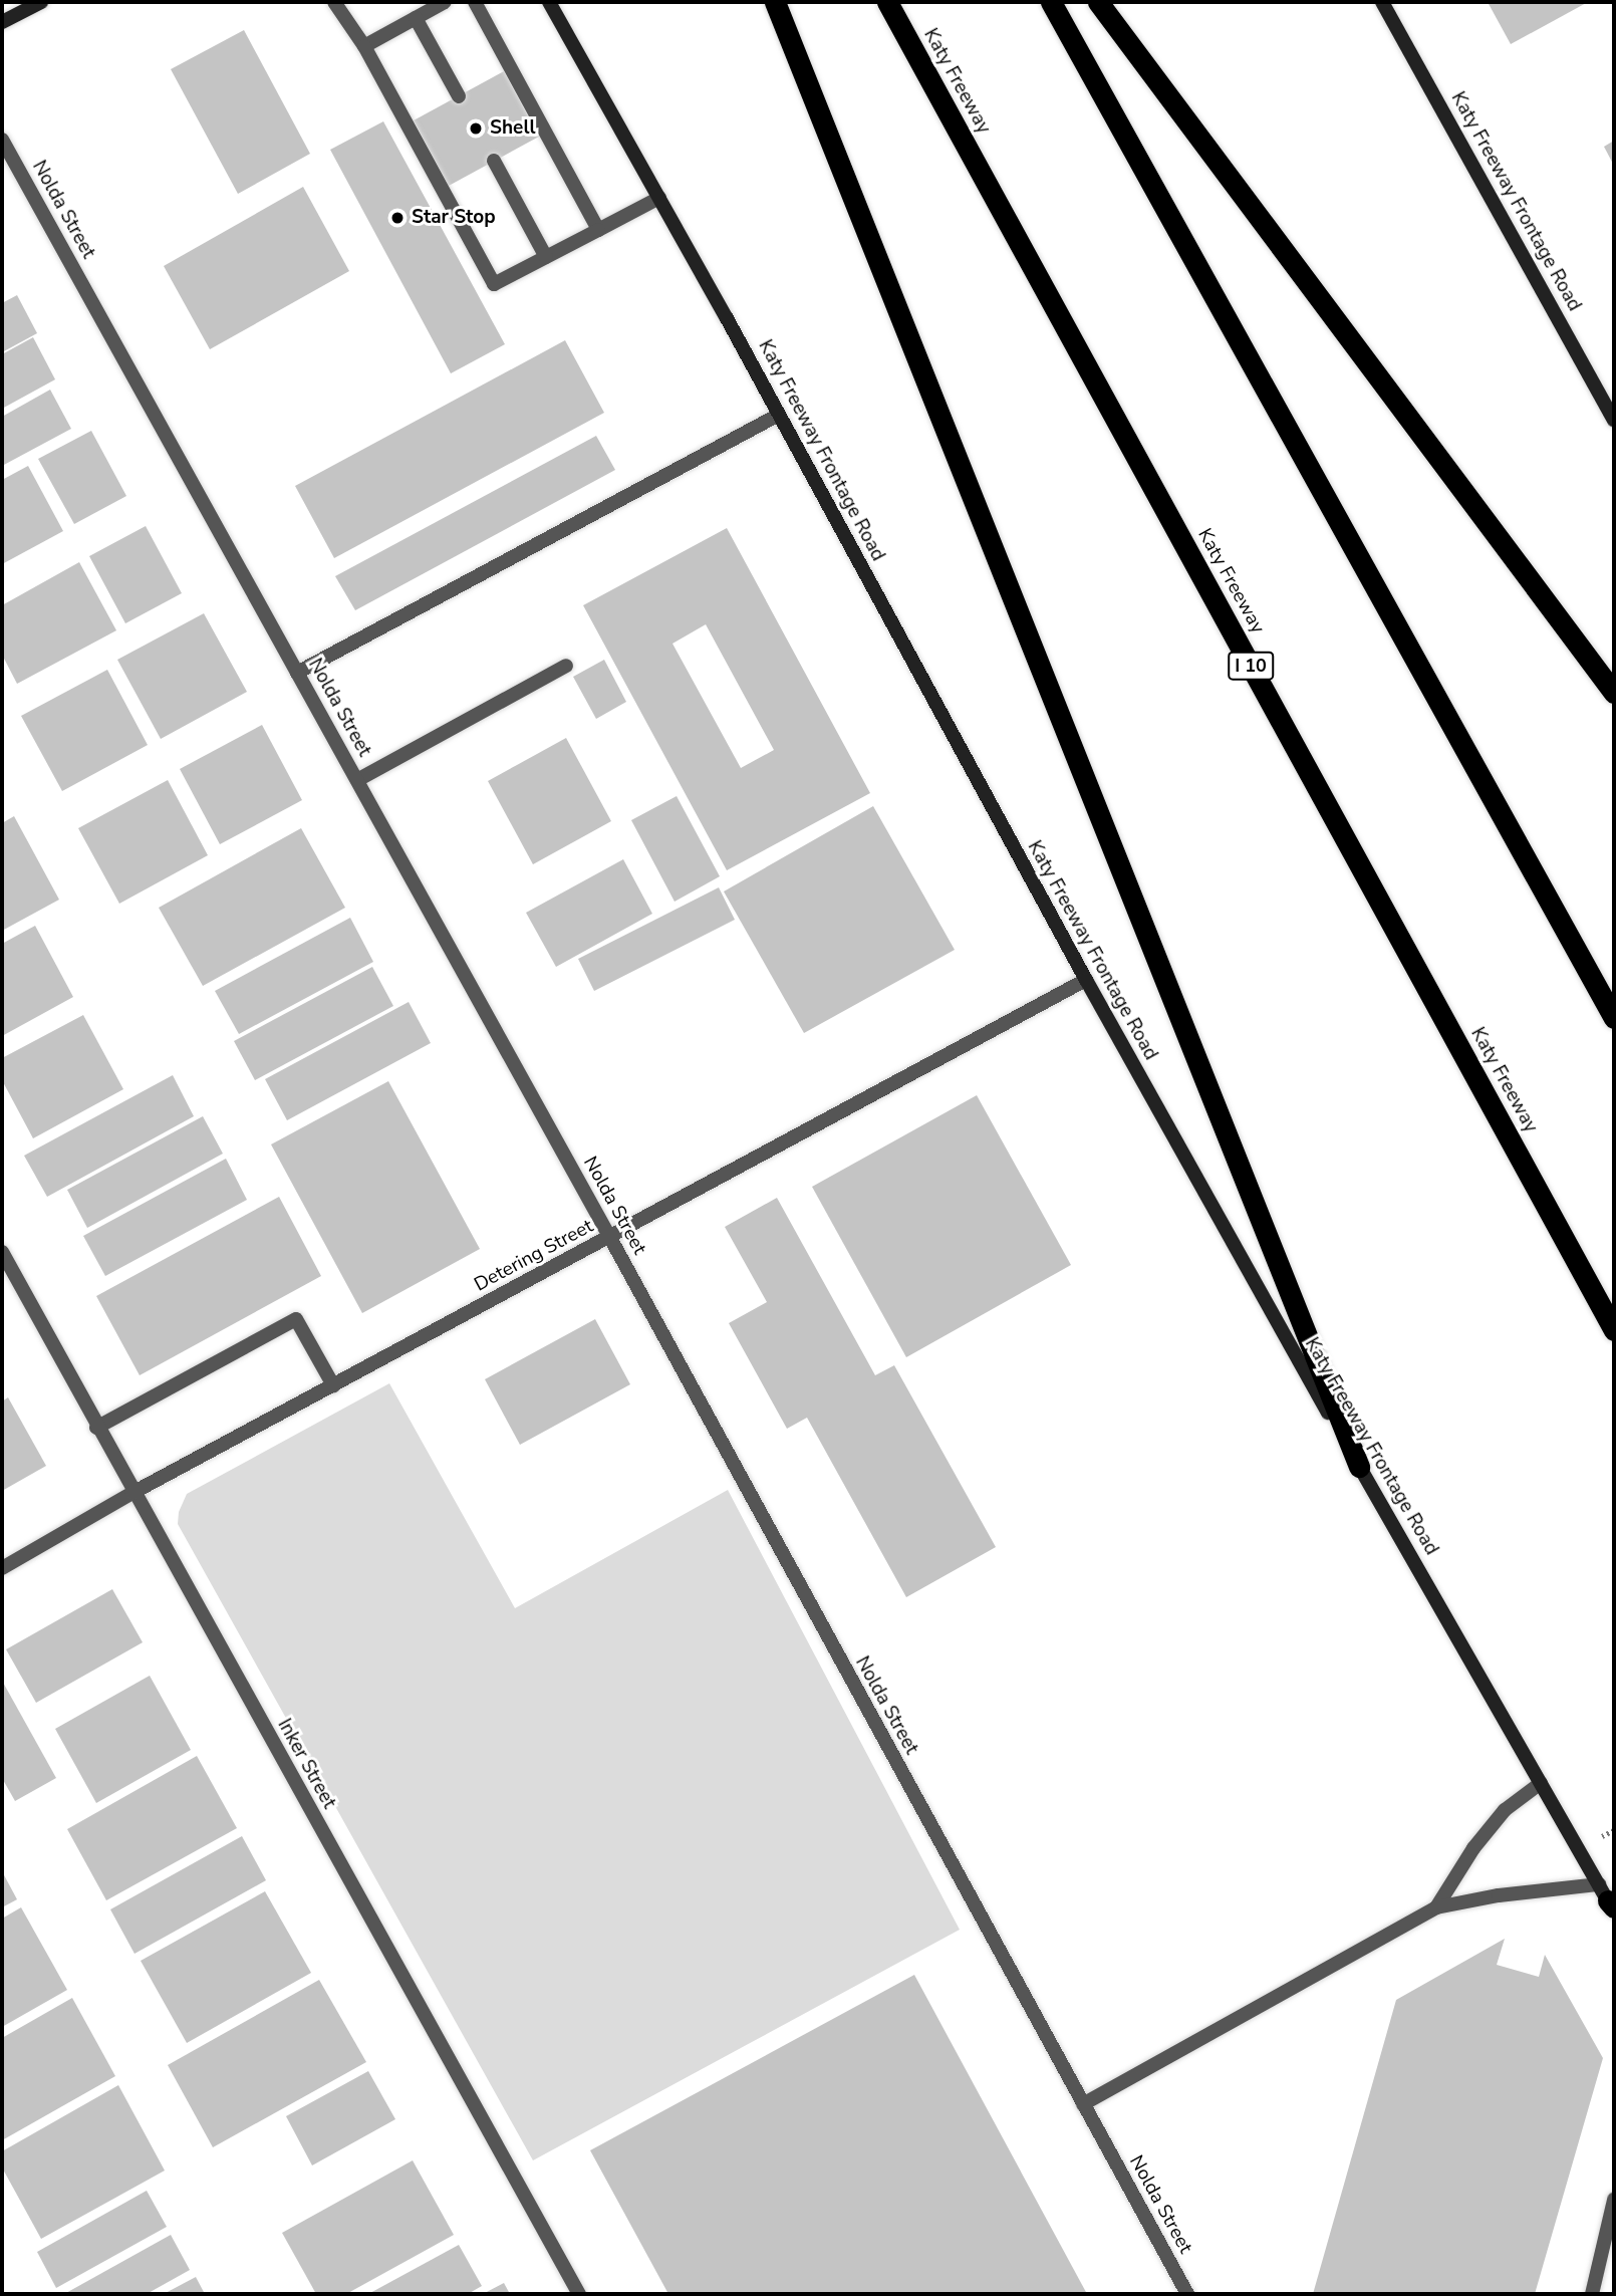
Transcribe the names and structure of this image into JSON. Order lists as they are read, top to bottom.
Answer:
{
  "streets": {
    "highway": ["Katy Freeway", "I 10"],
    "main road": ["Katy Freeway Frontage Road"],
    "street": ["Nolda Street", "Detering Street", "Inker Street"]
  },
  "crossings": [
    ["Katy Freeway Frontage Road", "Detering Street"],
    ["Nolda Street", "Detering Street"],
    ["Detering Street", "Inker Street"]
  ],
  "places": ["Shell", "Star Stop"]
}
